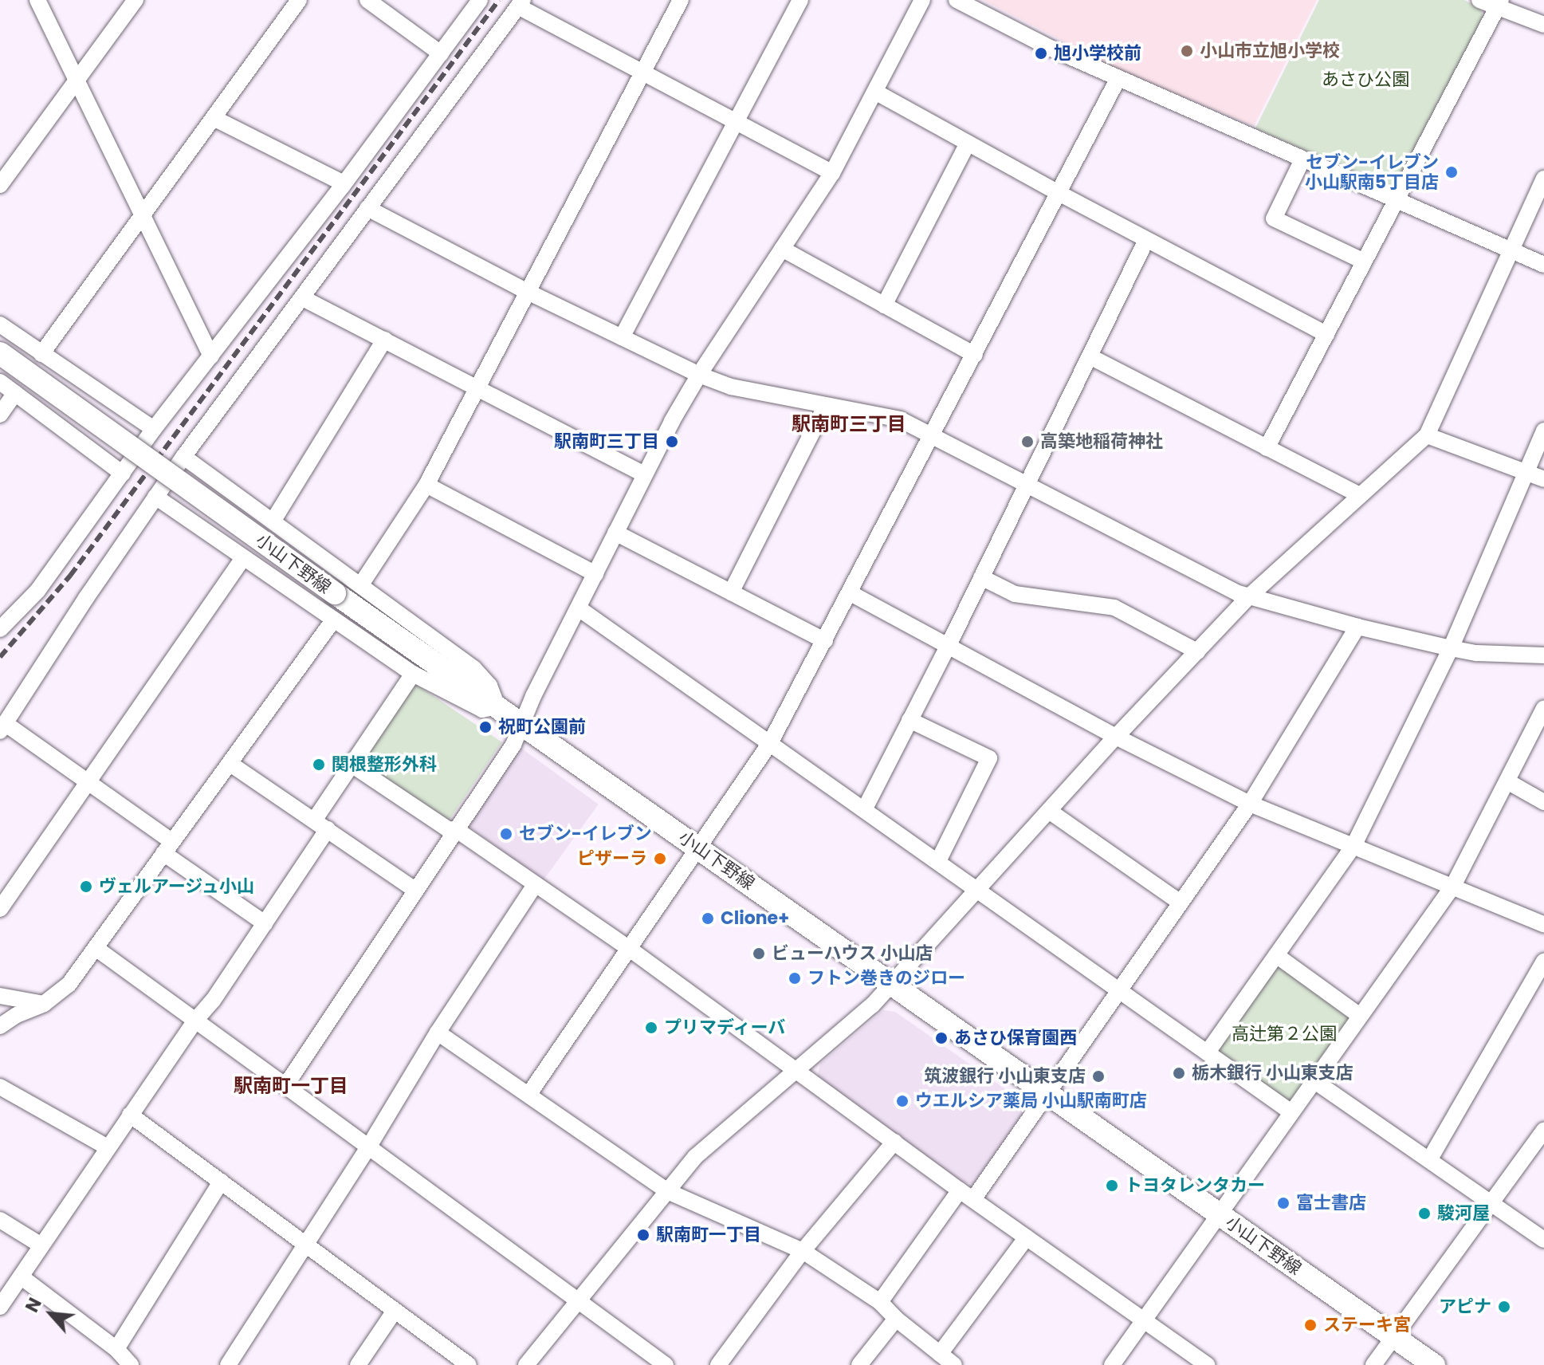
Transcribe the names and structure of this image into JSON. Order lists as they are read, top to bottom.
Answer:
{
  "streets": {
    "main road": ["小山下野線"]
  },
  "districts": ["駅南町三丁目", "駅南町一丁目"],
  "parks": ["あさひ公園", "高辻第２公園"],
  "places": [
    "小山市立旭小学校",
    "旭小学校前",
    "セブン-イレブン 小山駅南5丁目店",
    "駅南町三丁目",
    "高築地稲荷神社",
    "祝町公園前",
    "関根整形外科",
    "セブン-イレブン",
    "ピザーラ",
    "ヴェルアージュ小山",
    "Clione+",
    "ビューハウス 小山店",
    "フトン巻きのジロー",
    "プリマディーバ",
    "あさひ保育園西",
    "栃木銀行 小山東支店",
    "筑波銀行 小山東支店",
    "ウエルシア薬局 小山駅南町店",
    "トヨタレンタカー",
    "富士書店",
    "駿河屋",
    "駅南町一丁目",
    "アピナ",
    "ステーキ宮"
  ],
  "north": "top left"
}
